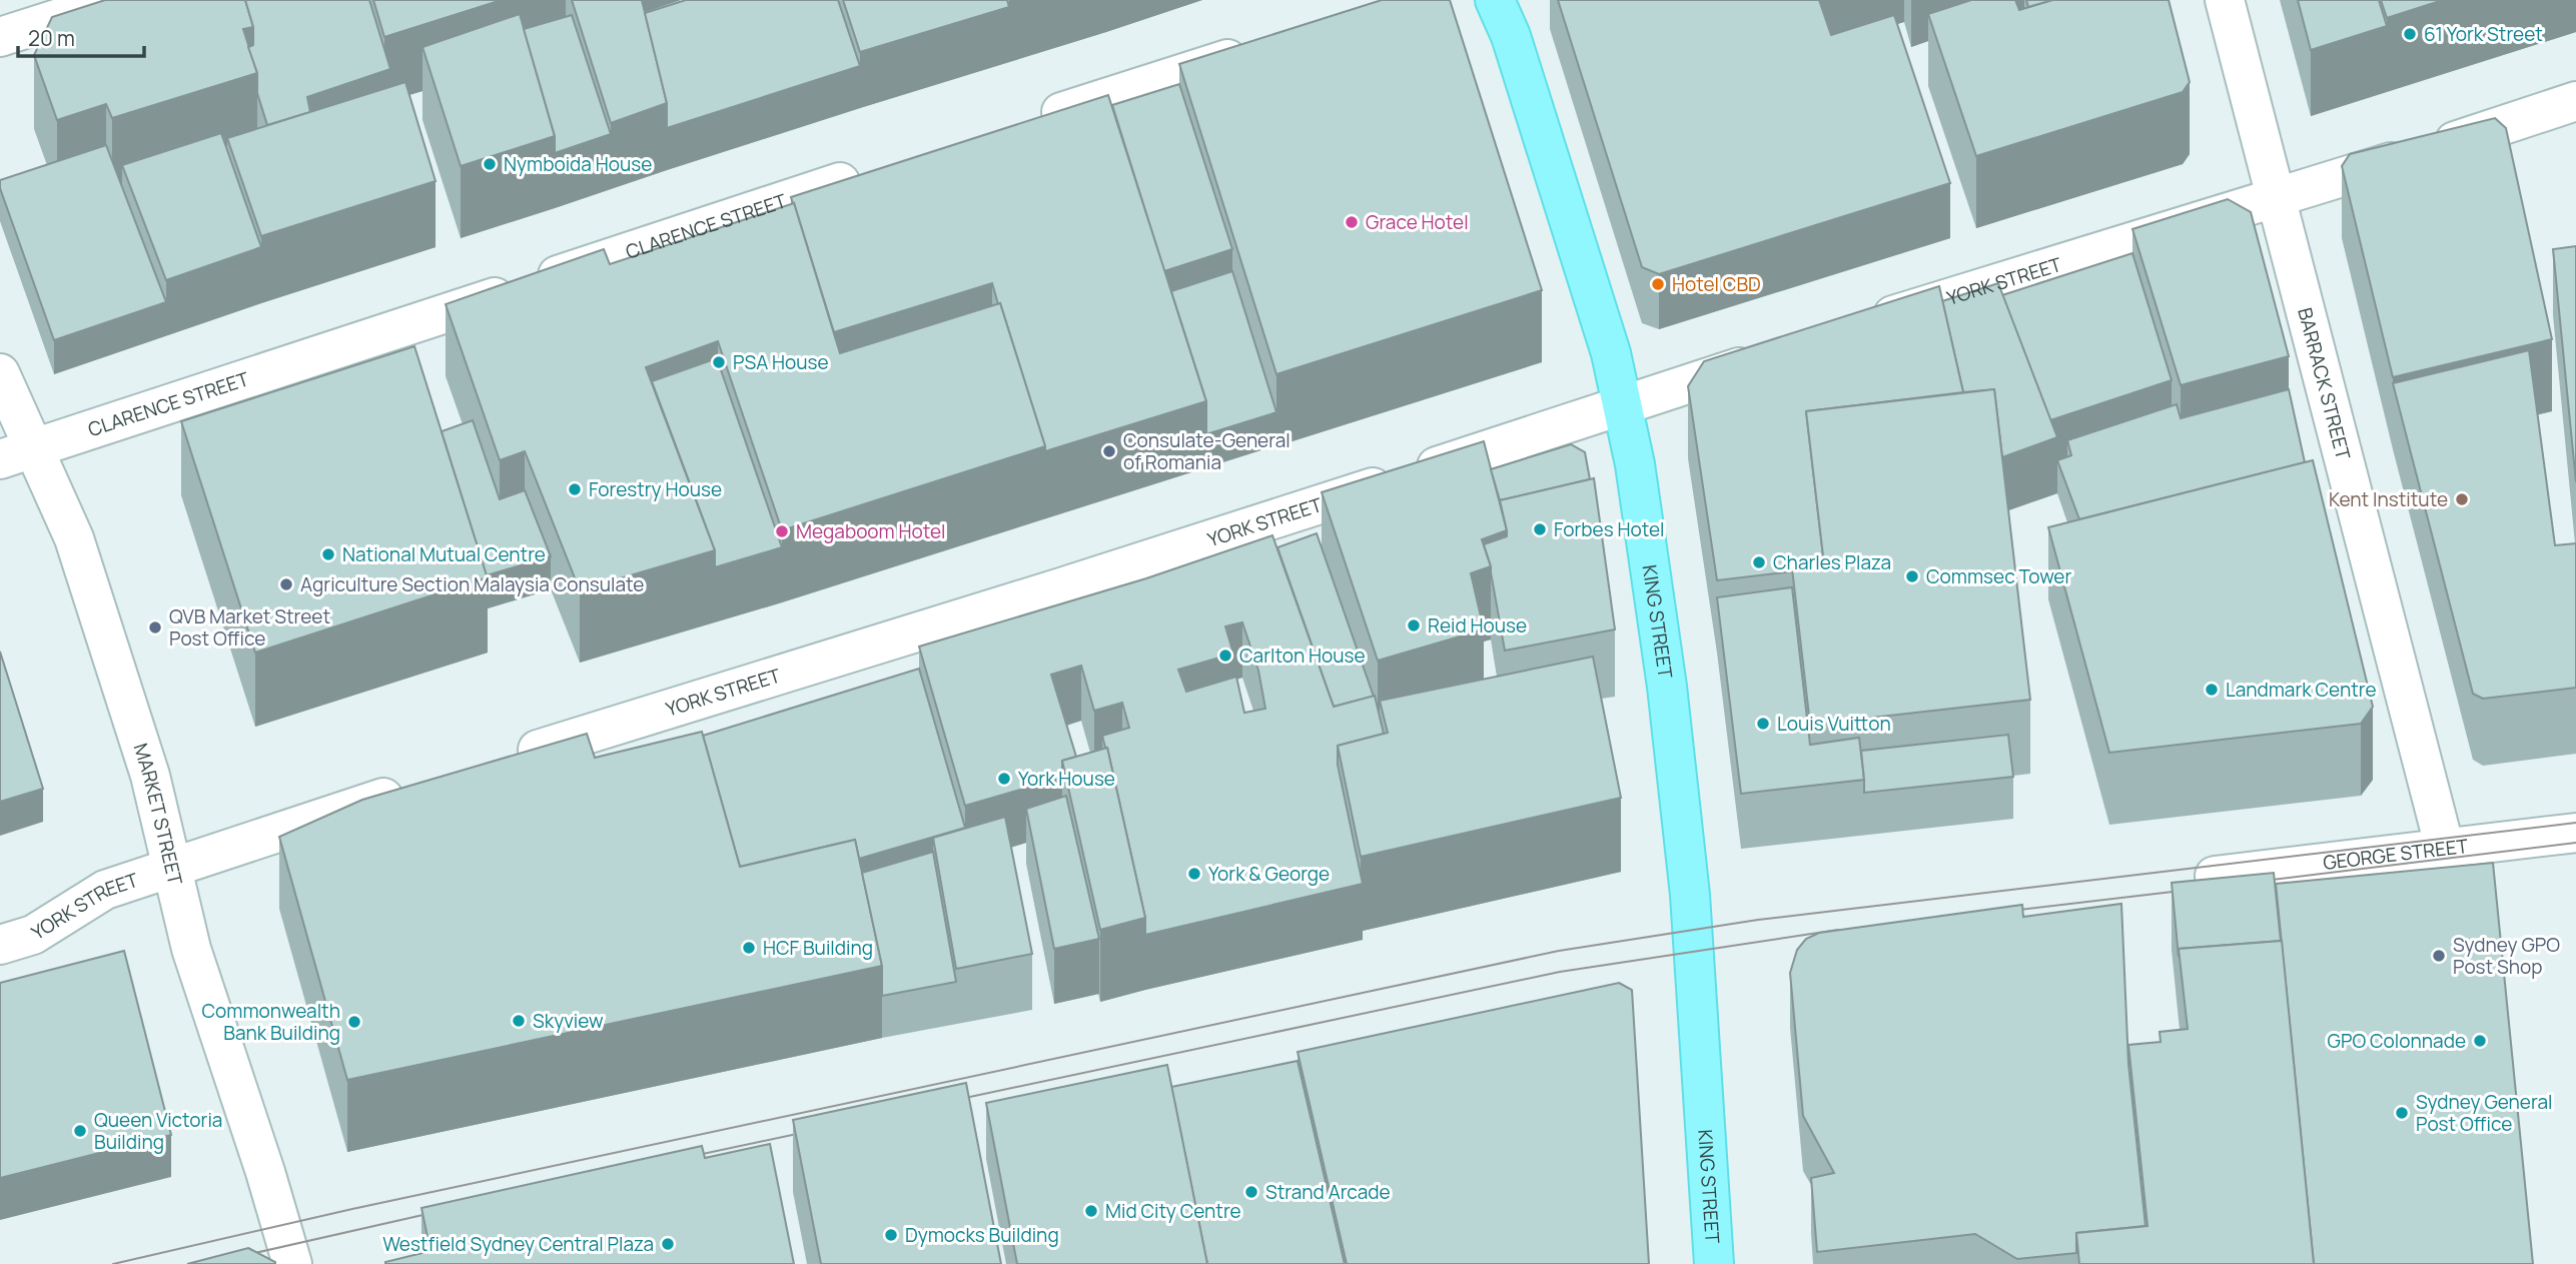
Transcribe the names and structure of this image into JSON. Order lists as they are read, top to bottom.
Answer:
{
  "streets": {
    "main road": ["KING STREET"],
    "street": [
      "CLARENCE STREET",
      "YORK STREET",
      "BARRACK STREET",
      "MARKET STREET",
      "GEORGE STREET"
    ]
  },
  "crossings": [
    ["CLARENCE STREET", "MARKET STREET"],
    ["YORK STREET", "BARRACK STREET"],
    ["YORK STREET", "KING STREET"],
    ["YORK STREET", "MARKET STREET"],
    ["BARRACK STREET", "GEORGE STREET"]
  ],
  "places": [
    "61 York Street",
    "Nymboida House",
    "Grace Hotel",
    "Hotel CBD",
    "PSA House",
    "Consulate-General of Romania",
    "Forestry House",
    "Kent Institute",
    "Forbes Hotel",
    "Megaboom Hotel",
    "National Mutual Centre",
    "Charles Plaza",
    "Commsec Tower",
    "Agriculture Section Malaysia Consulate",
    "Reid House",
    "QVB Market Street Post Office",
    "Carlton House",
    "Landmark Centre",
    "Louis Vuitton",
    "York House",
    "York & George",
    "HCF Building",
    "Sydney GPO Post Shop",
    "Skyview",
    "Commonwealth Bank Building",
    "GPO Colonnade",
    "Sydney General Post Office",
    "Queen Victoria Building",
    "Strand Arcade",
    "Mid City Centre",
    "Dymocks Building",
    "Westfield Sydney Central Plaza"
  ],
  "scale_bar": "20 m"
}
